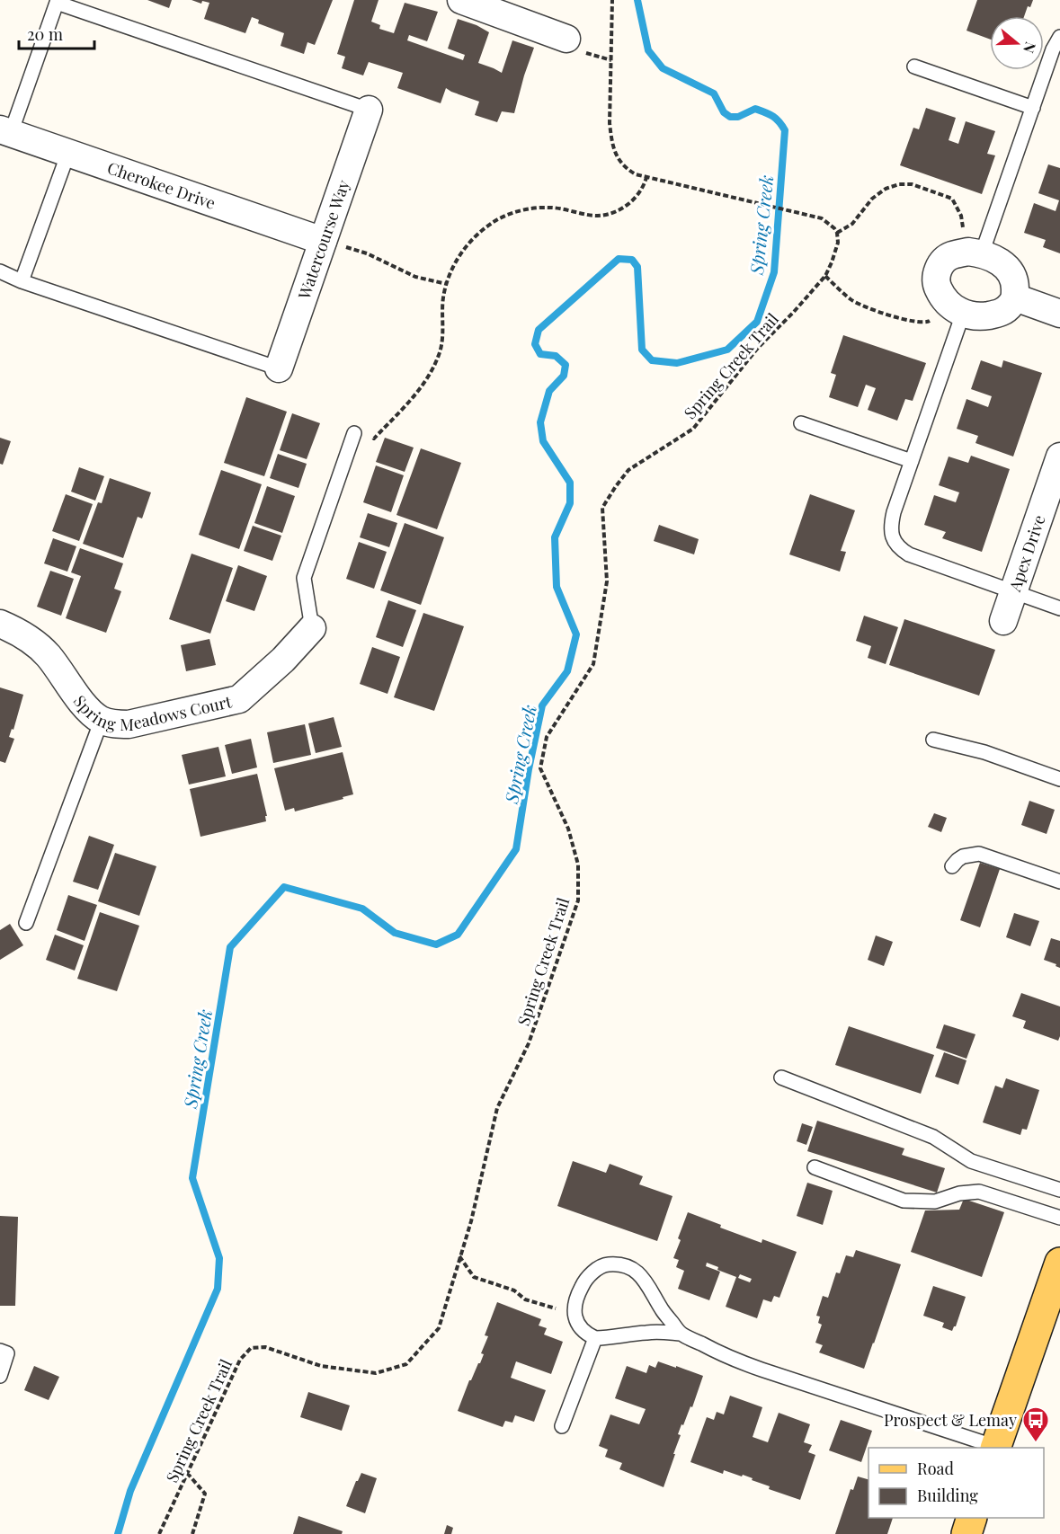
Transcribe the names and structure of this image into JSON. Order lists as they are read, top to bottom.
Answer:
{
  "streets": {
    "street": [
      "Cherokee Drive",
      "Watercourse Way",
      "Apex Drive",
      "Spring Meadows Court"
    ],
    "path": ["Spring Creek Trail"]
  },
  "crossings": [
    ["Cherokee Drive", "Watercourse Way"]
  ],
  "water": ["Spring Creek"],
  "places": {
    "bus stop": ["Prospect & Lemay"]
  },
  "legend": ["Road", "Building"],
  "scale_bar": "20 m",
  "north": "right"
}
